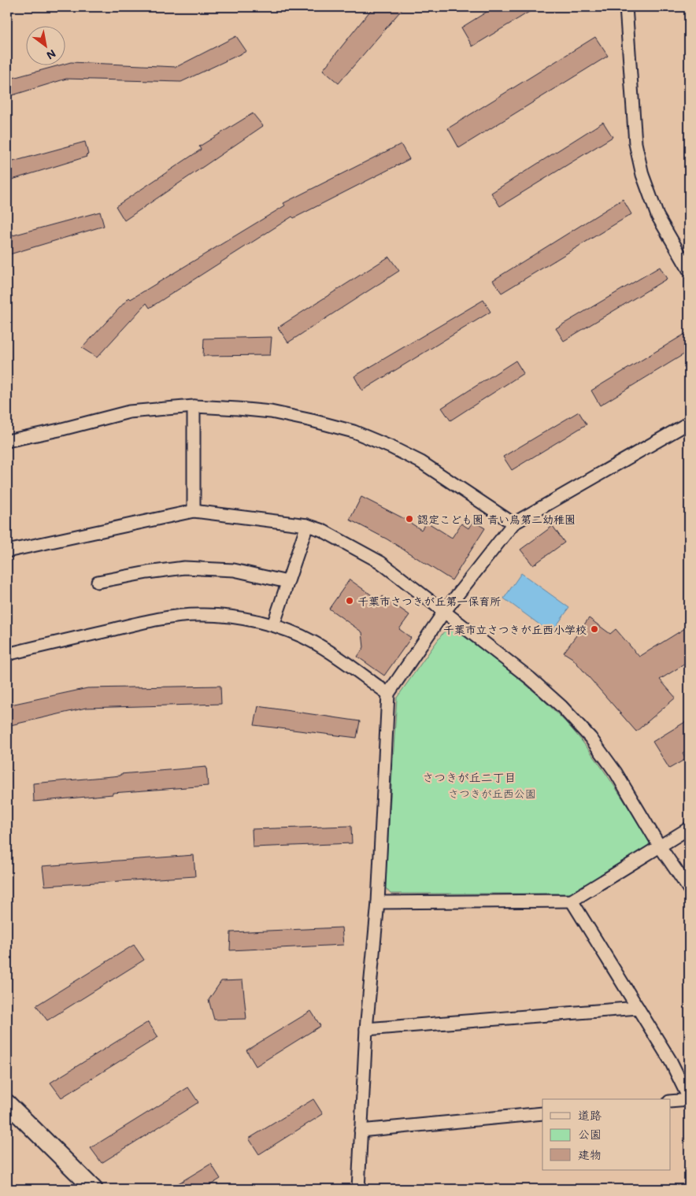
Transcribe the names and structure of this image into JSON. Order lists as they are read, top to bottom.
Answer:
{
  "districts": ["さつきが丘二丁目"],
  "parks": ["さつきが丘西公園"],
  "places": ["認定こども園 青い鳥第二幼稚園", "千葉市さつきが丘第一保育所", "千葉市立さつきが丘西小学校"],
  "legend": ["道路", "公園", "建物"],
  "north": "bottom right"
}
